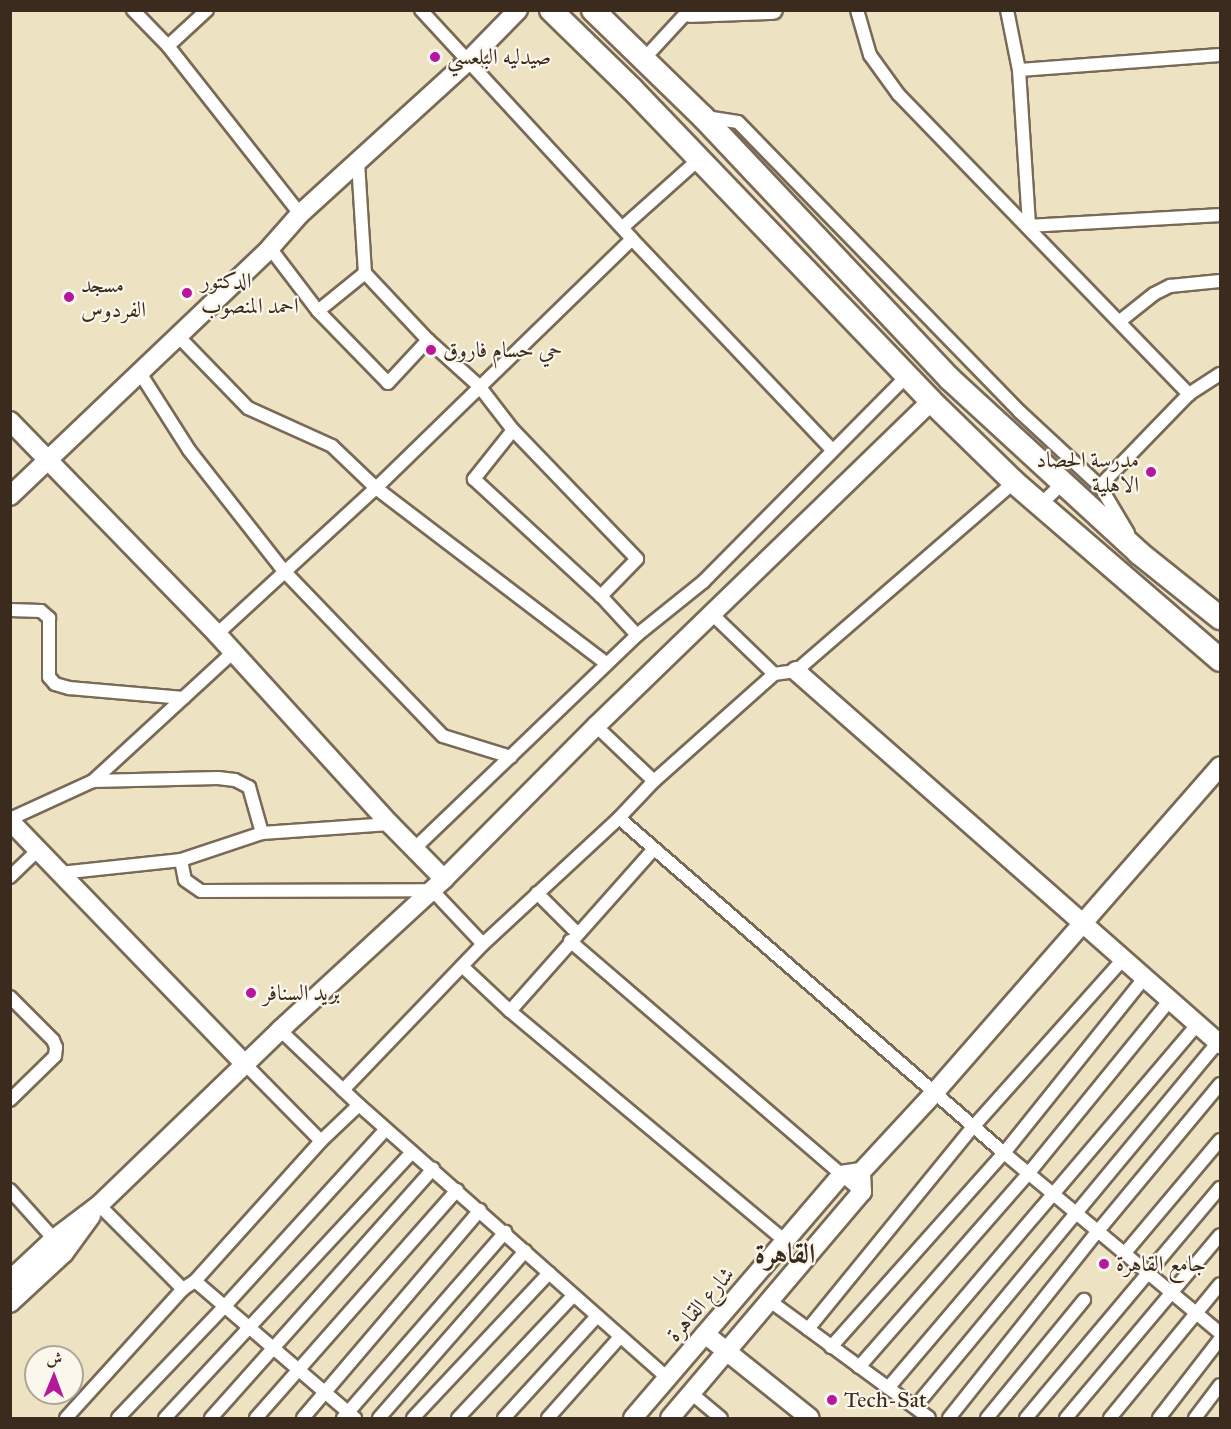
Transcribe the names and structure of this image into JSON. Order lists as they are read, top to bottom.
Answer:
{
  "streets": {
    "street": ["شارع القاهرة"]
  },
  "districts": ["القاهرة"],
  "places": [
    "صيدليه البلعسي",
    "الدكتور احمد المنصوب",
    "مسجد الفردوس",
    "حي حسام فاروق",
    "مدرسة الحصاد الاهلية",
    "بريد السنافر",
    "جامع القاهرة",
    "Tech-Sat"
  ],
  "north": "top"
}
